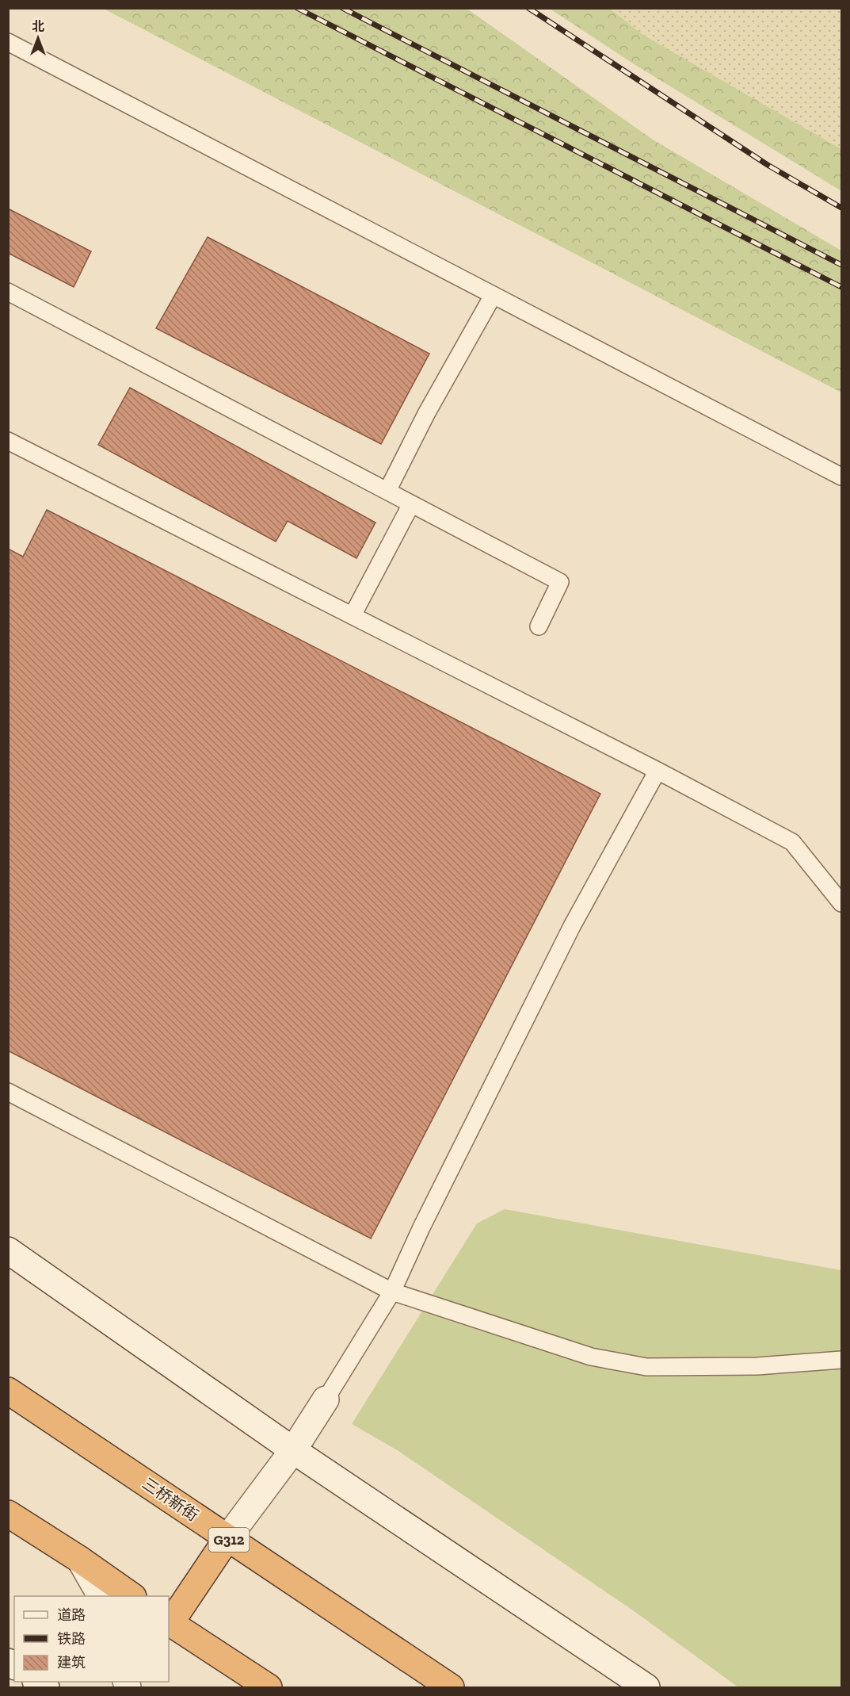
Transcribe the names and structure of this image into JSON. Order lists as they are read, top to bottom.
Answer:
{
  "streets": {
    "highway": ["三桥新街", "G312"]
  },
  "legend": ["道路", "铁路", "建筑"],
  "north": "top"
}
